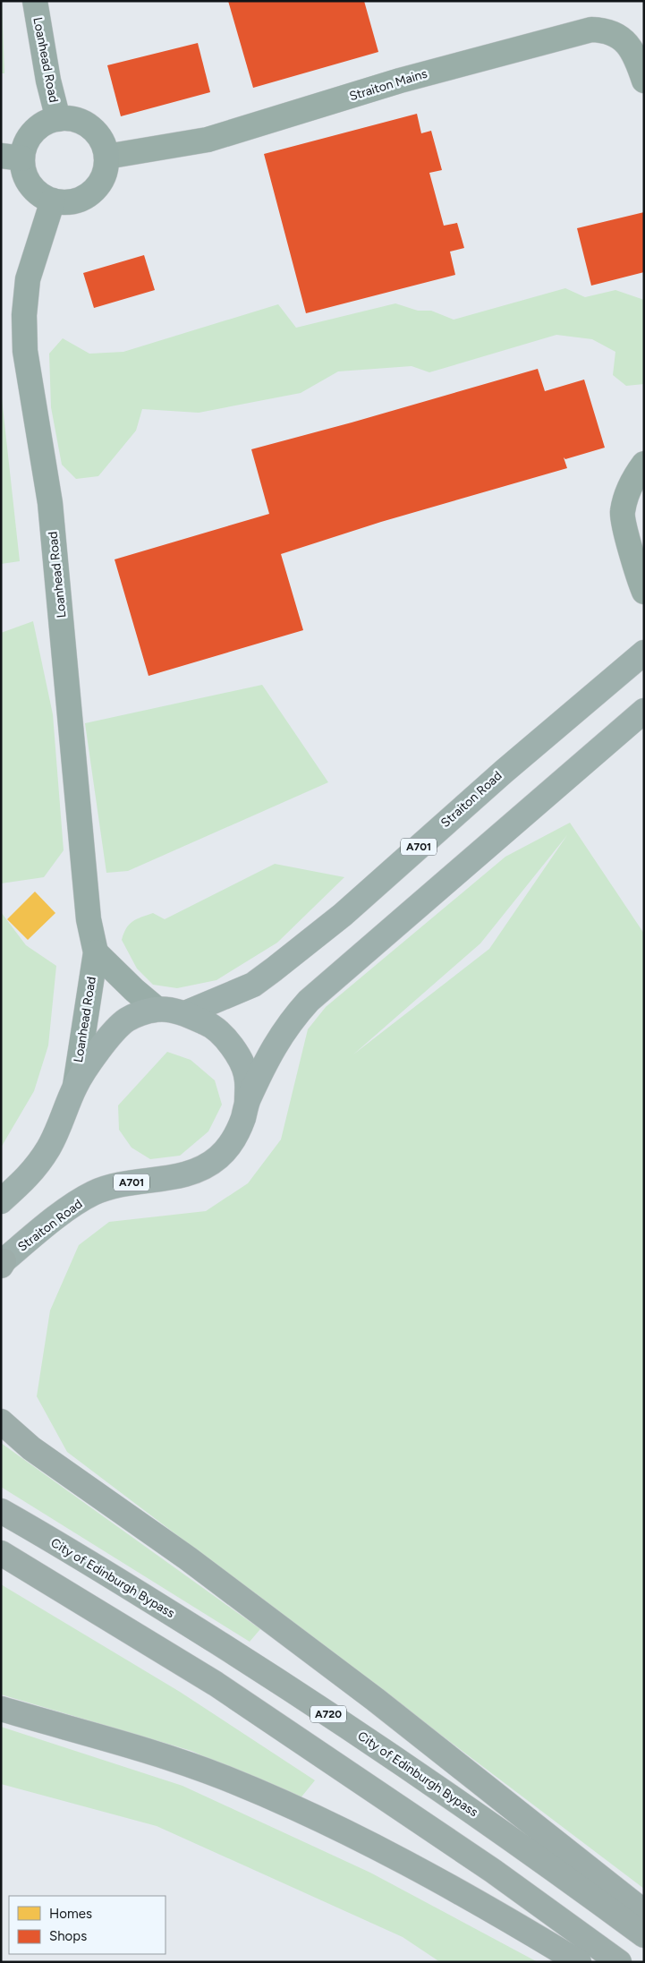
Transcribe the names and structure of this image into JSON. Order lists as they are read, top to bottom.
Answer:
{
  "streets": {
    "highway": ["City of Edinburgh Bypass", "A720"],
    "main road": ["Loanhead Road", "Straiton Road", "A701"],
    "street": ["Straiton Mains"]
  },
  "crossings": [
    ["Loanhead Road", "Straiton Mains"],
    ["Loanhead Road", "Straiton Road"]
  ],
  "legend": ["Homes", "Shops"]
}
